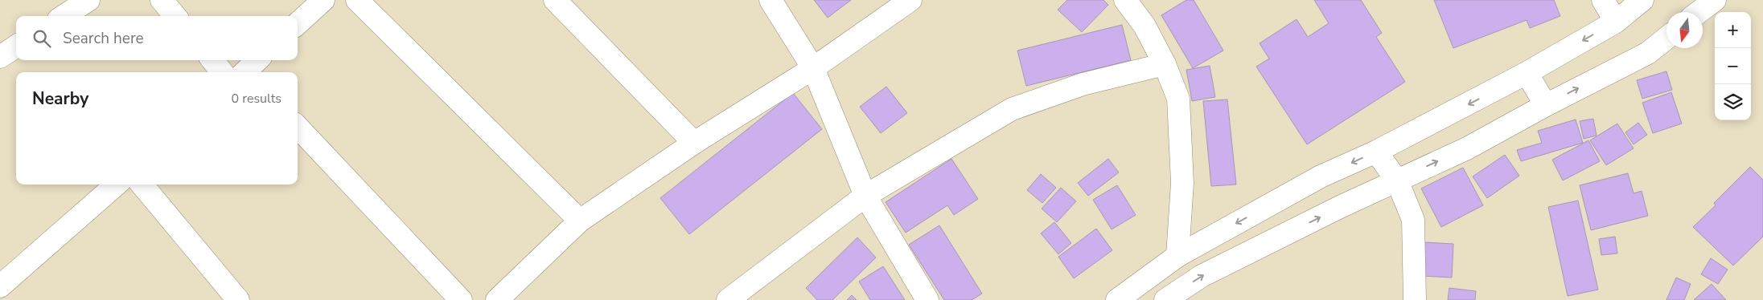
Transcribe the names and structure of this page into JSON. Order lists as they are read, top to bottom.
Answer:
{
  "north": "bottom",
  "page": {
    "map_buttons": ["+", "−"],
    "search": "Search here",
    "heading": ["Nearby", "0 results"]
  }
}
